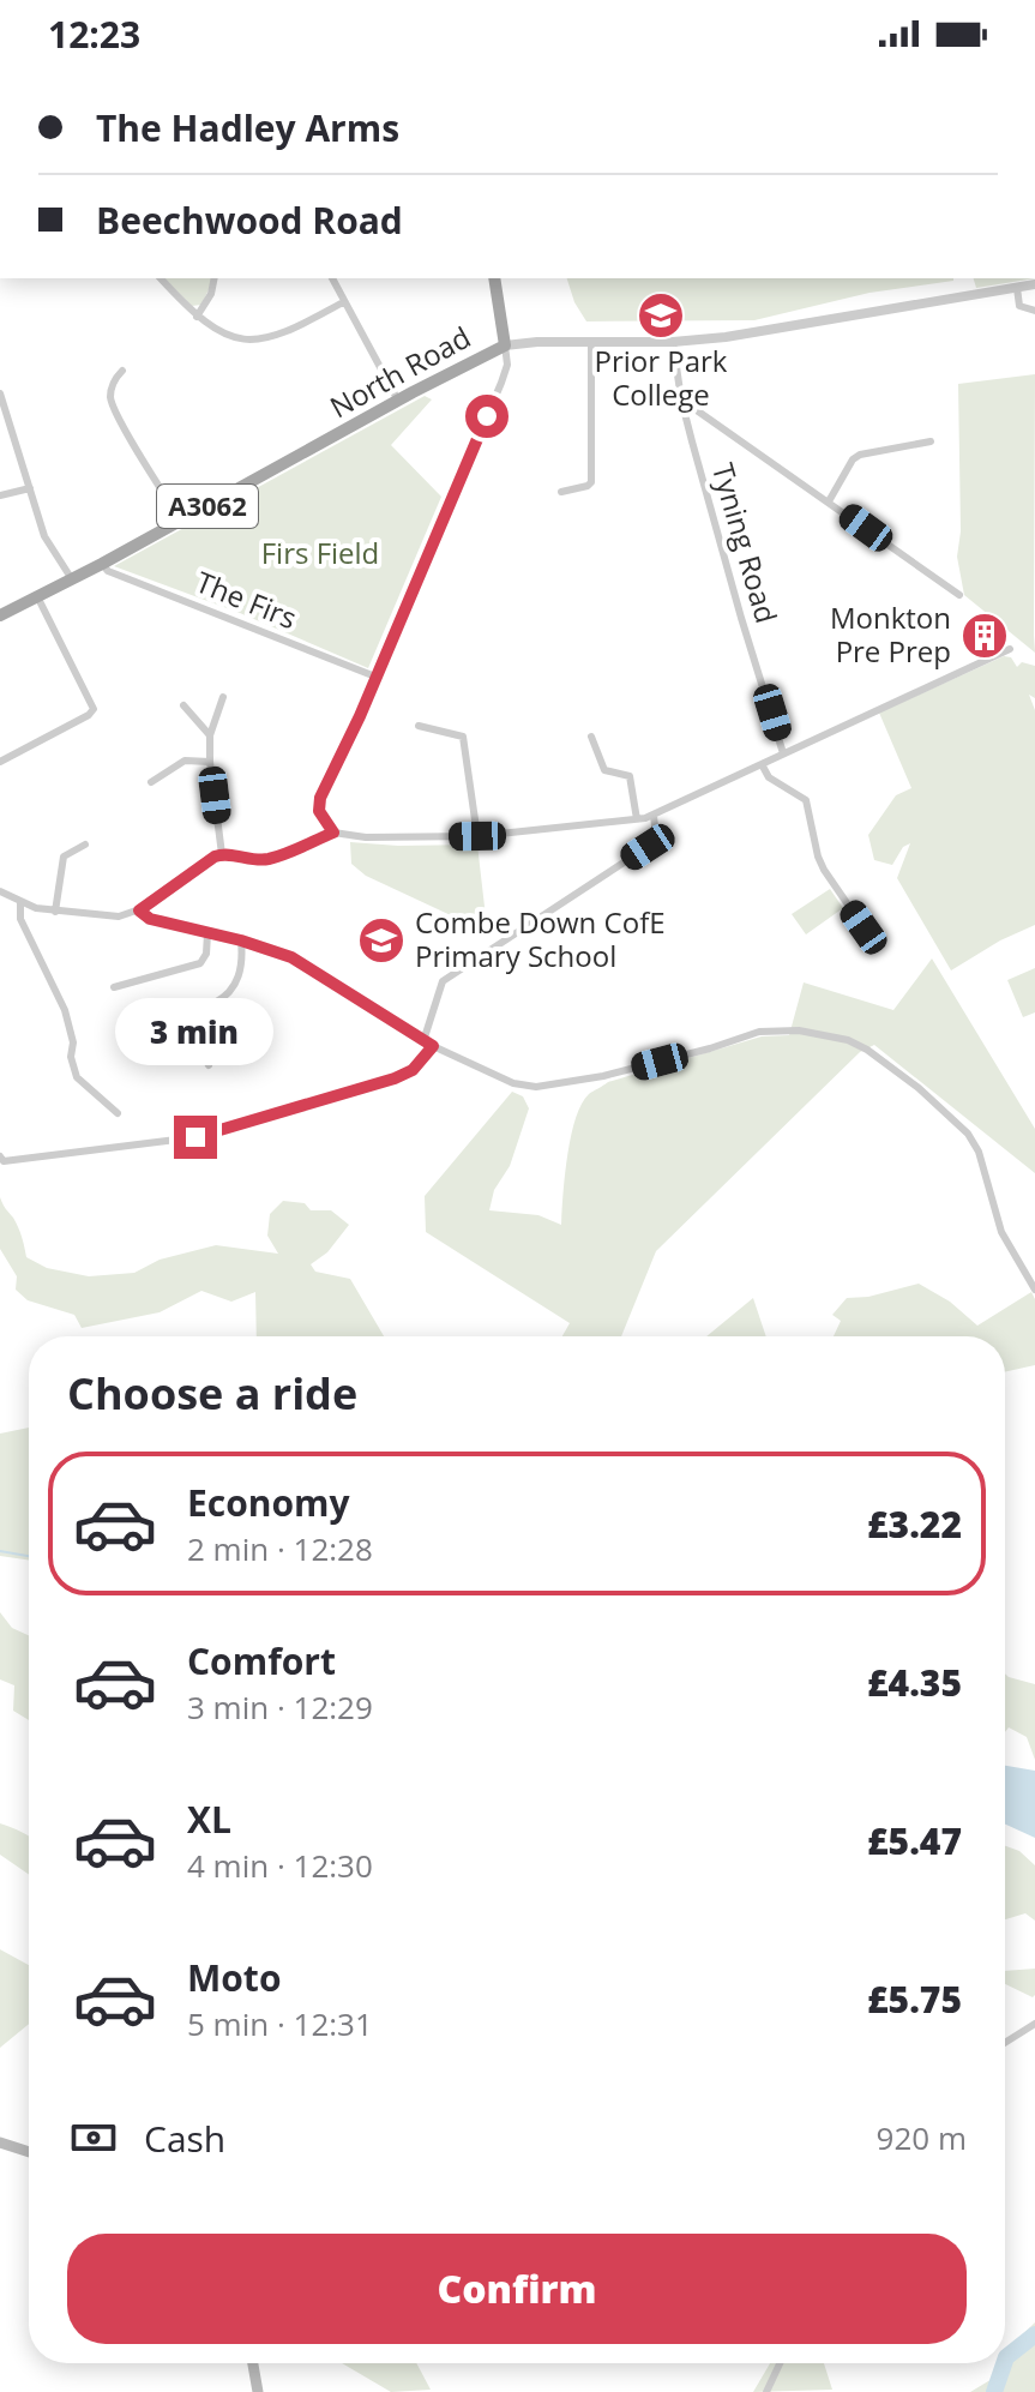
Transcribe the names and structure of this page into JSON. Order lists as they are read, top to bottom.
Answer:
{
  "streets": {
    "main road": ["North Road", "A3062"],
    "street": ["Tyning Road", "The Firs"]
  },
  "crossings": [
    ["North Road", "Tyning Road"],
    ["North Road", "The Firs"]
  ],
  "parks": ["Firs Field"],
  "places": {
    "school or university": ["Prior Park College", "Combe Down CofE Primary School"],
    "building": ["Monkton Pre Prep"]
  },
  "page": {
    "status": "12:23",
    "banner": ["The Hadley Arms", "Beechwood Road"],
    "bubble": "3 min",
    "heading": "Choose a ride",
    "list": [
      {
        "name": "Economy",
        "note": "2 min · 12:28",
        "value": "£3.22"
      },
      {
        "name": "Comfort",
        "note": "3 min · 12:29",
        "value": "£4.35"
      },
      {
        "name": "XL",
        "note": "4 min · 12:30",
        "value": "£5.47"
      },
      {
        "name": "Moto",
        "note": "5 min · 12:31",
        "value": "£5.75"
      }
    ],
    "pay": ["Cash", "920 m"],
    "buttons": "Confirm"
  }
}
